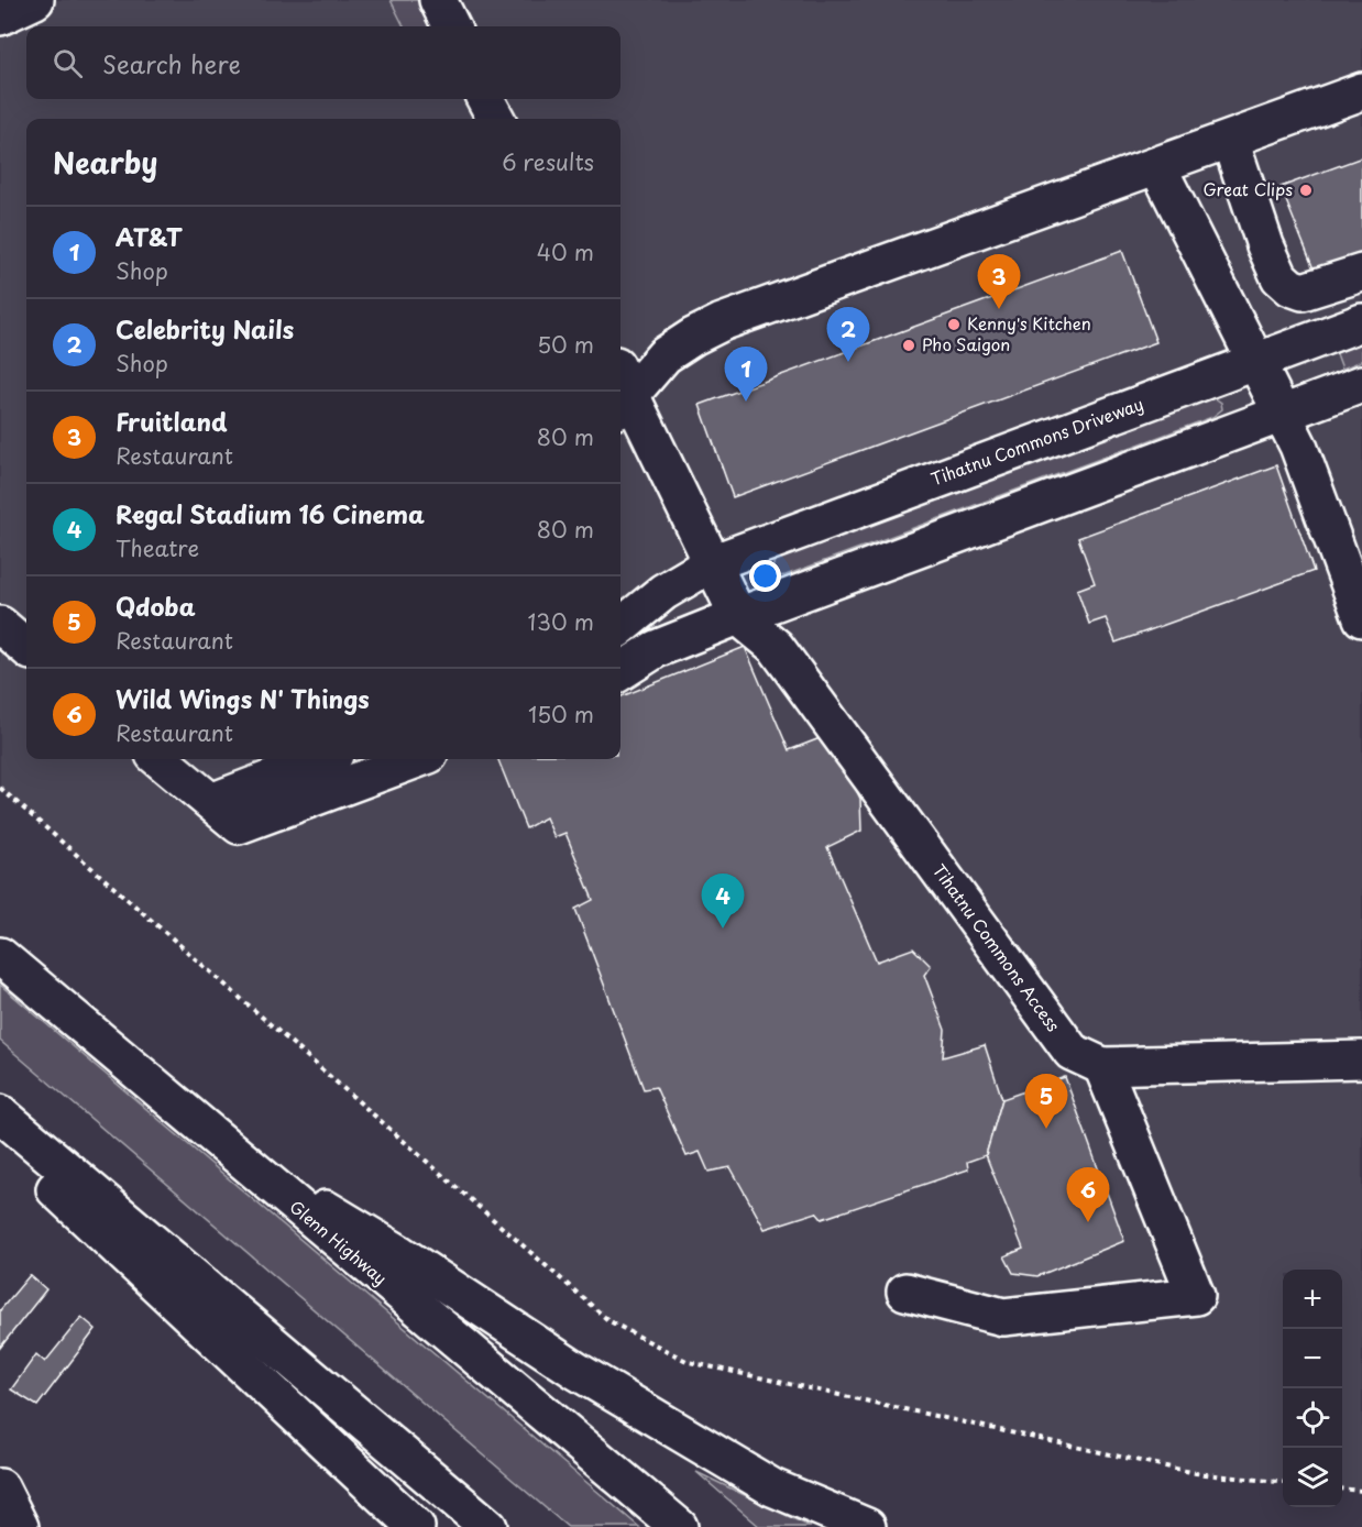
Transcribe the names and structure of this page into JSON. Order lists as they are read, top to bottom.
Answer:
{
  "streets": {
    "main road": ["Tihatnu Commons Driveway", "Tihatnu Commons Access", "Glenn Highway"]
  },
  "places": ["Great Clips", "Kenny's Kitchen", "Pho Saigon"],
  "page": {
    "search": "Search here",
    "heading": ["Nearby", "6 results"],
    "list": [
      {
        "mark": "1",
        "name": "AT&T",
        "note": "Shop",
        "value": "40 m"
      },
      {
        "mark": "2",
        "name": "Celebrity Nails",
        "note": "Shop",
        "value": "50 m"
      },
      {
        "mark": "3",
        "name": "Fruitland",
        "note": "Restaurant",
        "value": "80 m"
      },
      {
        "mark": "4",
        "name": "Regal Stadium 16 Cinema",
        "note": "Theatre",
        "value": "80 m"
      },
      {
        "mark": "5",
        "name": "Qdoba",
        "note": "Restaurant",
        "value": "130 m"
      },
      {
        "mark": "6",
        "name": "Wild Wings N' Things",
        "note": "Restaurant",
        "value": "150 m"
      }
    ],
    "pins": [
      "3",
      "2",
      "1",
      "4",
      "5",
      "6"
    ],
    "map_buttons": ["+", "−"]
  }
}
